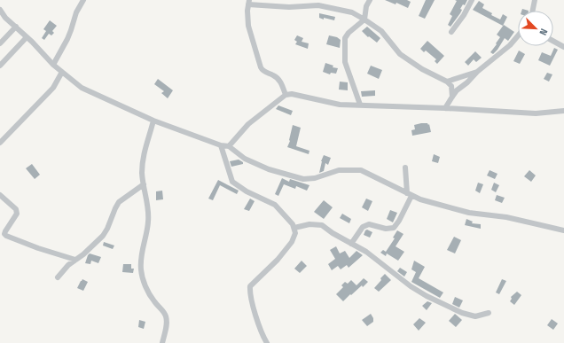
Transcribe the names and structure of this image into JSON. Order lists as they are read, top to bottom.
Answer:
{
  "north": "bottom right"
}
